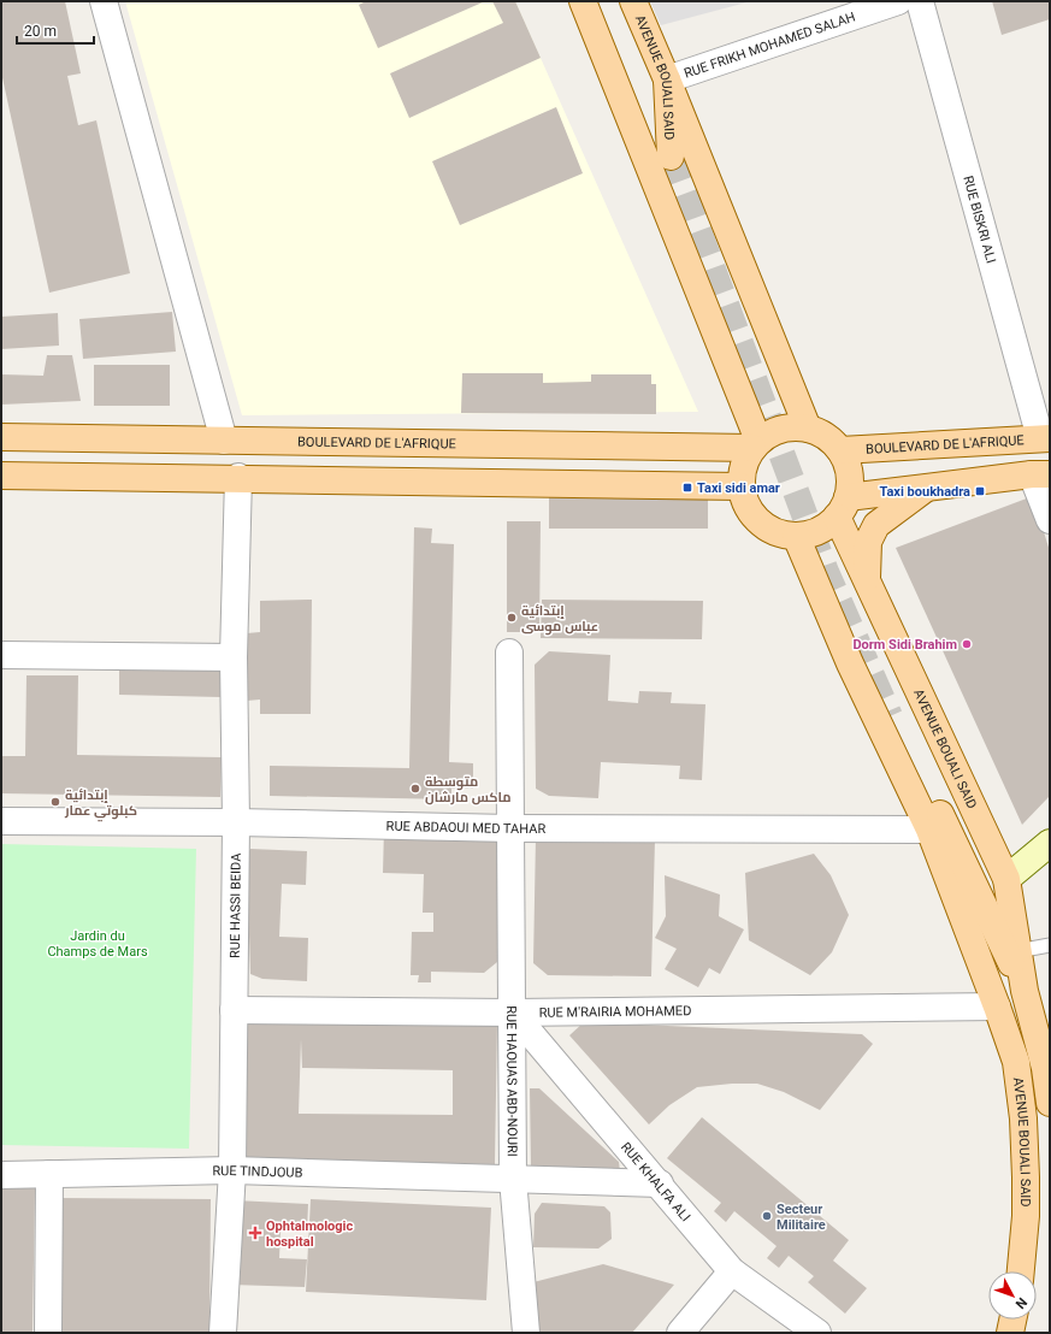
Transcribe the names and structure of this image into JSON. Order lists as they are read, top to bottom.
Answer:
{
  "streets": {
    "main road": ["AVENUE BOUALI SAID", "BOULEVARD DE L'AFRIQUE"],
    "street": [
      "RUE FRIKH MOHAMED SALAH",
      "RUE BISKRI ALI",
      "RUE ABDAOUI MED TAHAR",
      "RUE HASSI BEIDA",
      "RUE M'RAIRIA MOHAMED",
      "RUE HAOUAS ABD-NOURI",
      "RUE TINDJOUB",
      "RUE KHALFA ALI"
    ]
  },
  "crossings": [
    ["RUE FRIKH MOHAMED SALAH", "AVENUE BOUALI SAID"],
    ["AVENUE BOUALI SAID", "BOULEVARD DE L'AFRIQUE"],
    ["AVENUE BOUALI SAID", "RUE ABDAOUI MED TAHAR"],
    ["AVENUE BOUALI SAID", "RUE M'RAIRIA MOHAMED"],
    ["RUE BISKRI ALI", "BOULEVARD DE L'AFRIQUE"],
    ["RUE ABDAOUI MED TAHAR", "RUE HASSI BEIDA"],
    ["RUE ABDAOUI MED TAHAR", "RUE HAOUAS ABD-NOURI"],
    ["RUE HASSI BEIDA", "RUE M'RAIRIA MOHAMED"],
    ["RUE HASSI BEIDA", "RUE TINDJOUB"],
    ["RUE M'RAIRIA MOHAMED", "RUE HAOUAS ABD-NOURI"],
    ["RUE M'RAIRIA MOHAMED", "RUE KHALFA ALI"],
    ["RUE HAOUAS ABD-NOURI", "RUE TINDJOUB"],
    ["RUE HAOUAS ABD-NOURI", "RUE KHALFA ALI"],
    ["RUE TINDJOUB", "RUE KHALFA ALI"]
  ],
  "parks": ["Jardin du Champs de Mars"],
  "places": {
    "transit": ["Taxi sidi amar", "Taxi boukhadra"],
    "other": [
      "إبتدائية عباس موسى",
      "Dorm Sidi Brahim",
      "متوسطة ماكس مارشان",
      "إبتدائية كبلوتي عمار",
      "Secteur Militaire"
    ],
    "health": ["Ophtalmologic hospital"]
  },
  "scale_bar": "20 m",
  "north": "bottom right"
}
